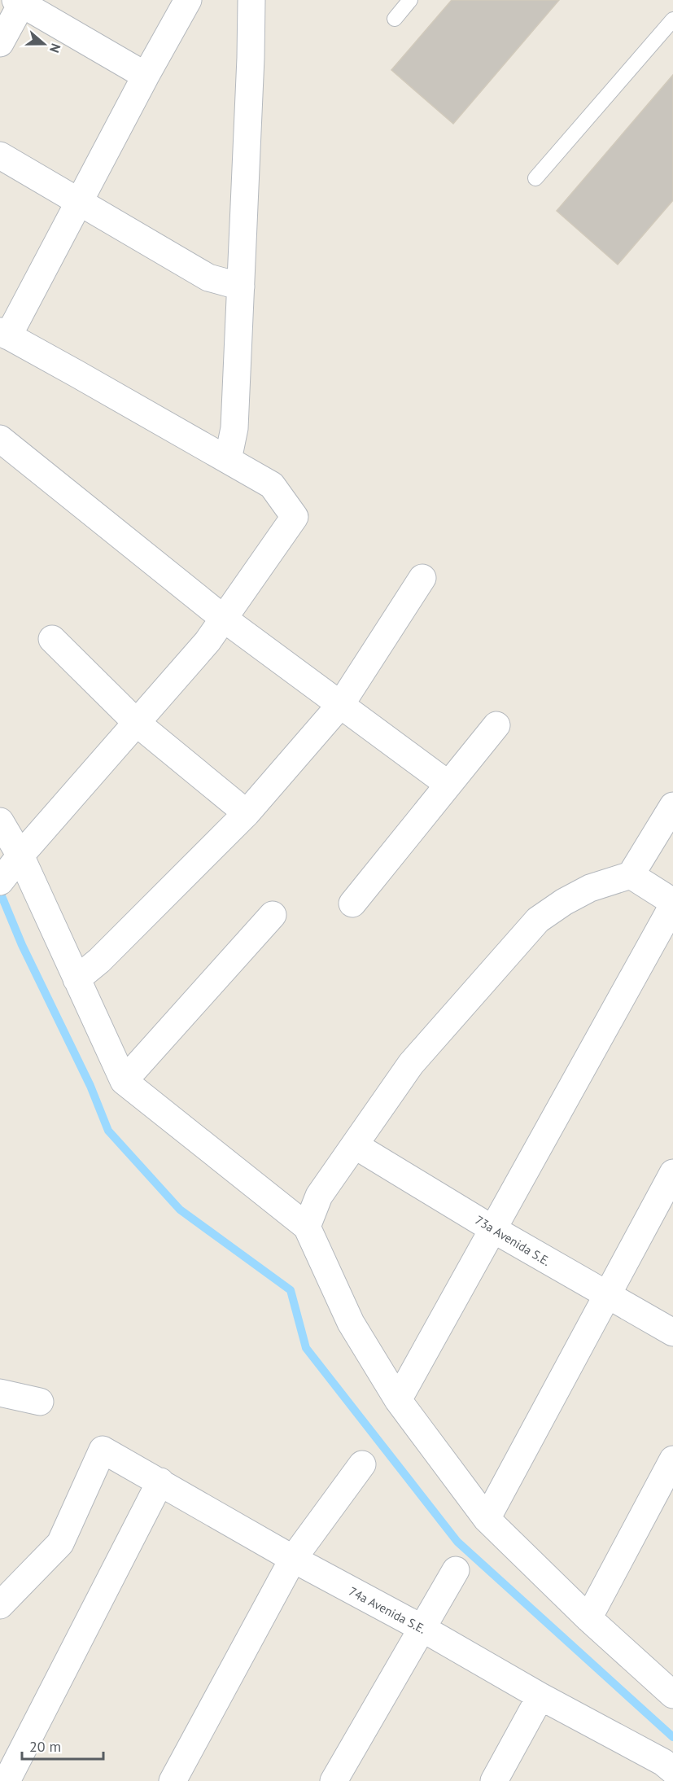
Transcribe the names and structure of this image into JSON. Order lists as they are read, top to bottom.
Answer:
{
  "streets": {
    "street": ["73a Avenida S.E.", "74a Avenida S.E."]
  },
  "scale_bar": "20 m",
  "north": "right"
}
